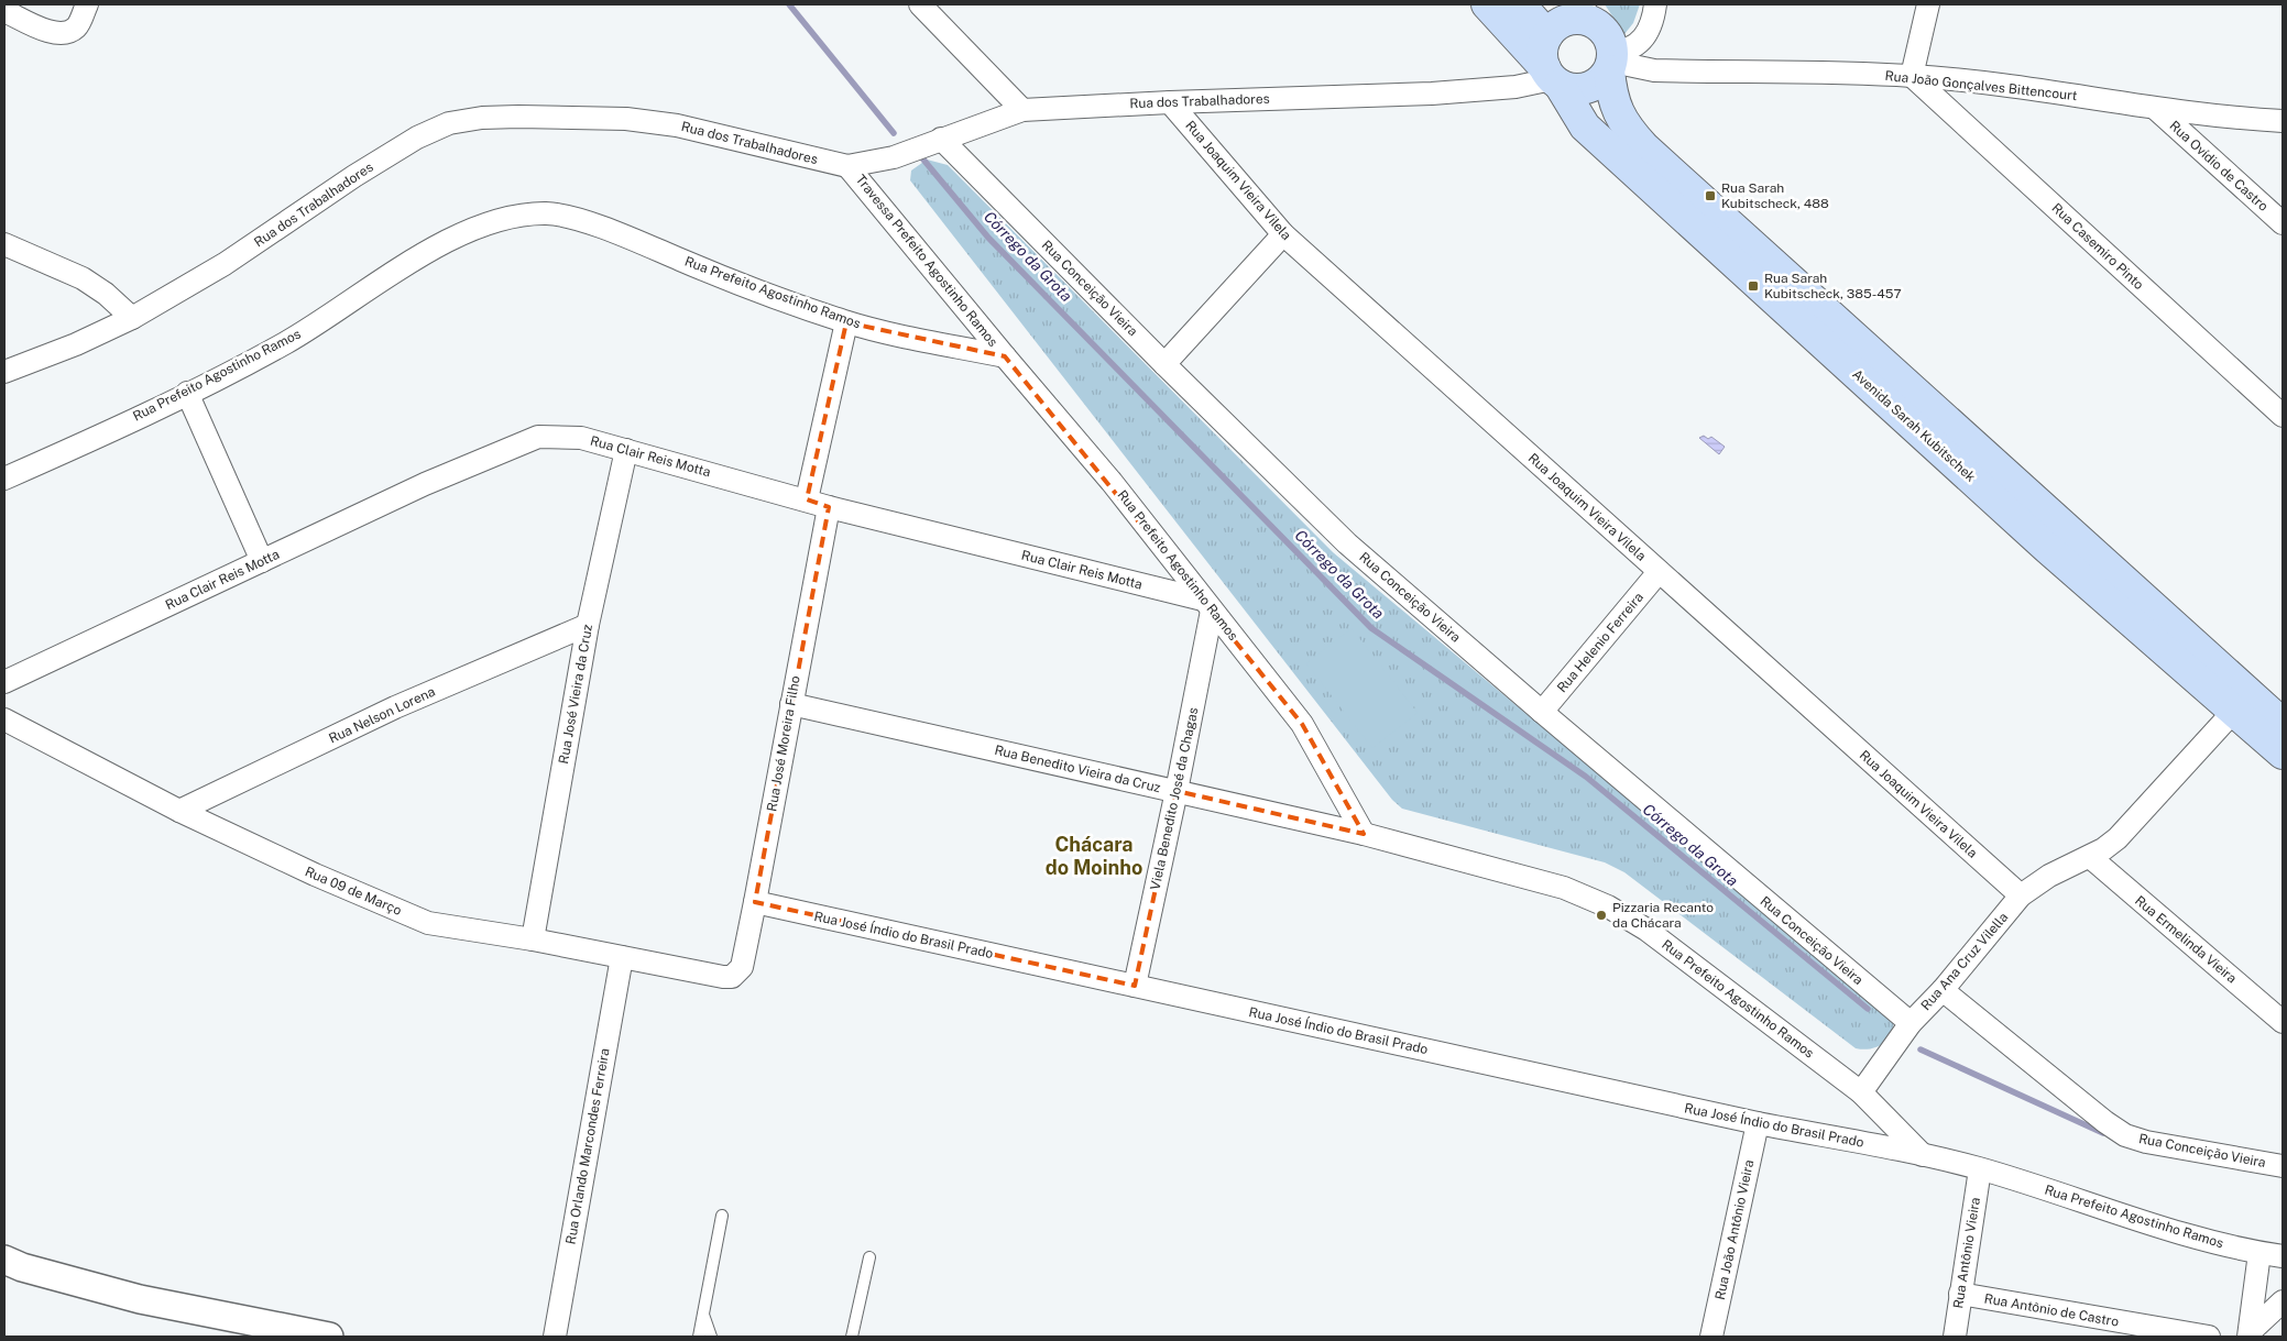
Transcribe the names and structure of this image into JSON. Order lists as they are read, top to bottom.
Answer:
{
  "streets": {
    "main road": ["Avenida Sarah Kubitschek"],
    "street": [
      "Rua João Gonçalves Bittencourt",
      "Rua dos Trabalhadores",
      "Rua Ovídio de Castro",
      "Rua Joaquim Vieira Vilela",
      "Rua Casemiro Pinto",
      "Travessa Prefeito Agostinho Ramos",
      "Rua Conceição Vieira",
      "Rua Prefeito Agostinho Ramos",
      "Rua Clair Reis Motta",
      "Rua Helenio Ferreira",
      "Rua José Vieira da Cruz",
      "Rua Nelson Lorena",
      "Rua José Moreira Filho",
      "Rua Benedito Vieira da Cruz",
      "Viela Benedito José da Chagas",
      "Rua 09 de Março",
      "Rua José Índio do Brasil Prado",
      "Rua Ermelinda Vieira",
      "Rua Ana Cruz Vilella",
      "Rua Orlando Marcondes Ferreira",
      "Rua João Antônio Vieira",
      "Rua Antônio Vieira",
      "Rua Antônio de Castro"
    ]
  },
  "crossings": [
    ["Rua João Gonçalves Bittencourt", "Rua dos Trabalhadores"],
    ["Rua João Gonçalves Bittencourt", "Rua Ovídio de Castro"],
    ["Rua João Gonçalves Bittencourt", "Rua Casemiro Pinto"],
    ["Rua João Gonçalves Bittencourt", "Avenida Sarah Kubitschek"],
    ["Rua dos Trabalhadores", "Rua Joaquim Vieira Vilela"],
    ["Rua dos Trabalhadores", "Travessa Prefeito Agostinho Ramos"],
    ["Rua dos Trabalhadores", "Rua Conceição Vieira"],
    ["Rua dos Trabalhadores", "Avenida Sarah Kubitschek"],
    ["Rua Joaquim Vieira Vilela", "Rua Helenio Ferreira"],
    ["Rua Joaquim Vieira Vilela", "Rua Ana Cruz Vilella"],
    ["Travessa Prefeito Agostinho Ramos", "Rua Prefeito Agostinho Ramos"],
    ["Rua Conceição Vieira", "Rua Helenio Ferreira"],
    ["Rua Conceição Vieira", "Rua Ana Cruz Vilella"],
    ["Rua Prefeito Agostinho Ramos", "Rua Clair Reis Motta"],
    ["Rua Prefeito Agostinho Ramos", "Rua Benedito Vieira da Cruz"],
    ["Rua Prefeito Agostinho Ramos", "Viela Benedito José da Chagas"],
    ["Rua Prefeito Agostinho Ramos", "Rua José Índio do Brasil Prado"],
    ["Rua Prefeito Agostinho Ramos", "Rua Ana Cruz Vilella"],
    ["Rua Prefeito Agostinho Ramos", "Rua Antônio Vieira"],
    ["Avenida Sarah Kubitschek", "Rua Ana Cruz Vilella"],
    ["Rua Clair Reis Motta", "Rua José Vieira da Cruz"],
    ["Rua Clair Reis Motta", "Rua José Moreira Filho"],
    ["Rua Clair Reis Motta", "Viela Benedito José da Chagas"],
    ["Rua José Vieira da Cruz", "Rua Nelson Lorena"],
    ["Rua José Vieira da Cruz", "Rua 09 de Março"],
    ["Rua Nelson Lorena", "Rua 09 de Março"],
    ["Rua José Moreira Filho", "Rua Benedito Vieira da Cruz"],
    ["Rua José Moreira Filho", "Rua 09 de Março"],
    ["Rua José Moreira Filho", "Rua José Índio do Brasil Prado"],
    ["Rua Benedito Vieira da Cruz", "Viela Benedito José da Chagas"],
    ["Viela Benedito José da Chagas", "Rua José Índio do Brasil Prado"],
    ["Rua 09 de Março", "Rua Orlando Marcondes Ferreira"],
    ["Rua José Índio do Brasil Prado", "Rua João Antônio Vieira"],
    ["Rua Ermelinda Vieira", "Rua Ana Cruz Vilella"],
    ["Rua Antônio Vieira", "Rua Antônio de Castro"]
  ],
  "districts": ["Chácara do Moinho"],
  "water": ["Córrego da Grota"],
  "places": {
    "transit": ["Rua Sarah Kubitscheck, 488", "Rua Sarah Kubitscheck, 385-457"],
    "other": ["Pizzaria Recanto da Chácara"]
  }
}
